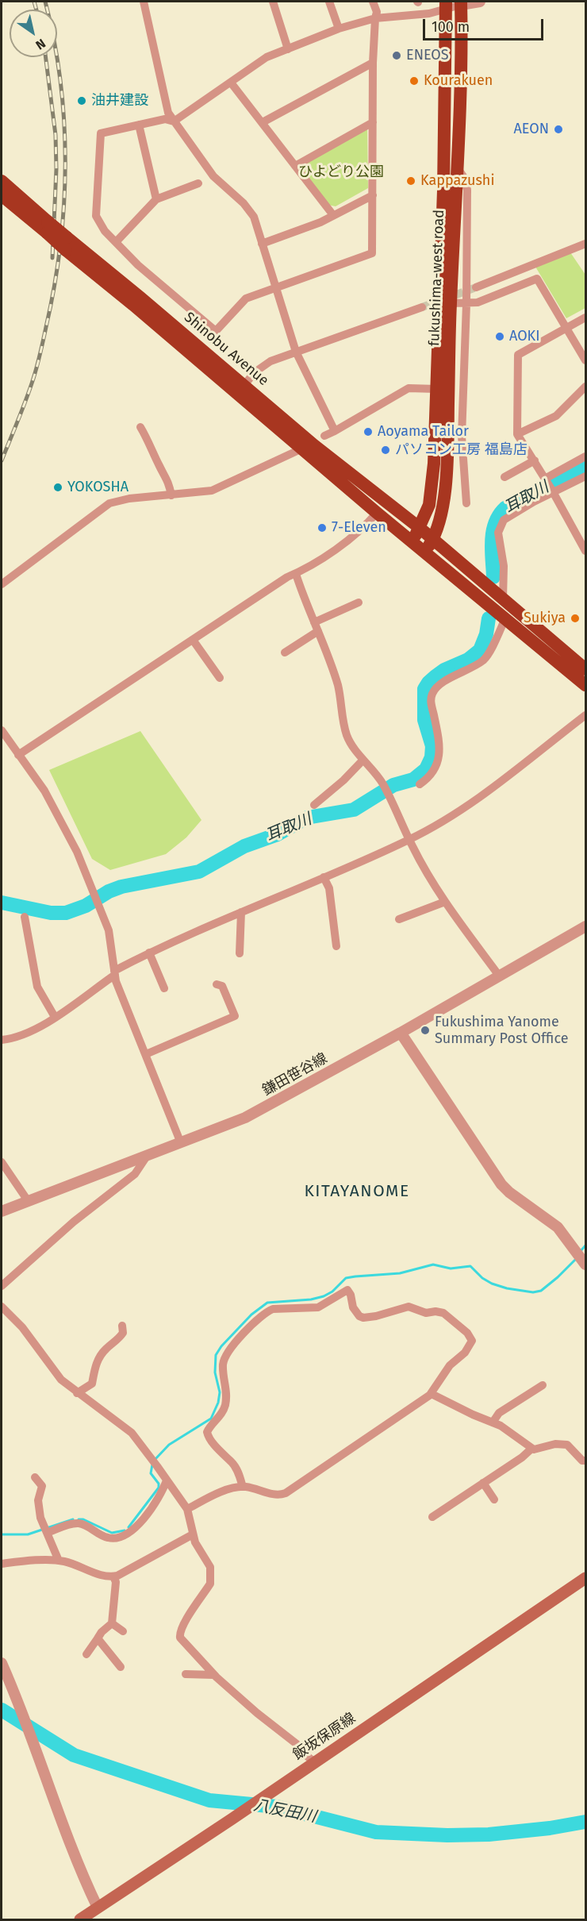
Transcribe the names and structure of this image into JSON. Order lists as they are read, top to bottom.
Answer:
{
  "streets": {
    "highway": ["fukushima-west road", "Shinobu Avenue"],
    "main road": ["飯坂保原線"],
    "street": ["鎌田笹谷線"]
  },
  "crossings": [
    ["fukushima-west road", "Shinobu Avenue"]
  ],
  "districts": ["KITAYANOME"],
  "water": ["耳取川", "八反田川"],
  "parks": ["ひよどり公園"],
  "places": [
    "ENEOS",
    "Kourakuen",
    "油井建設",
    "AEON",
    "Kappazushi",
    "AOKI",
    "Aoyama Tailor",
    "パソコン工房 福島店",
    "YOKOSHA",
    "7-Eleven",
    "Sukiya",
    "Fukushima Yanome Summary Post Office"
  ],
  "scale_bar": "100 m",
  "north": "bottom right"
}
